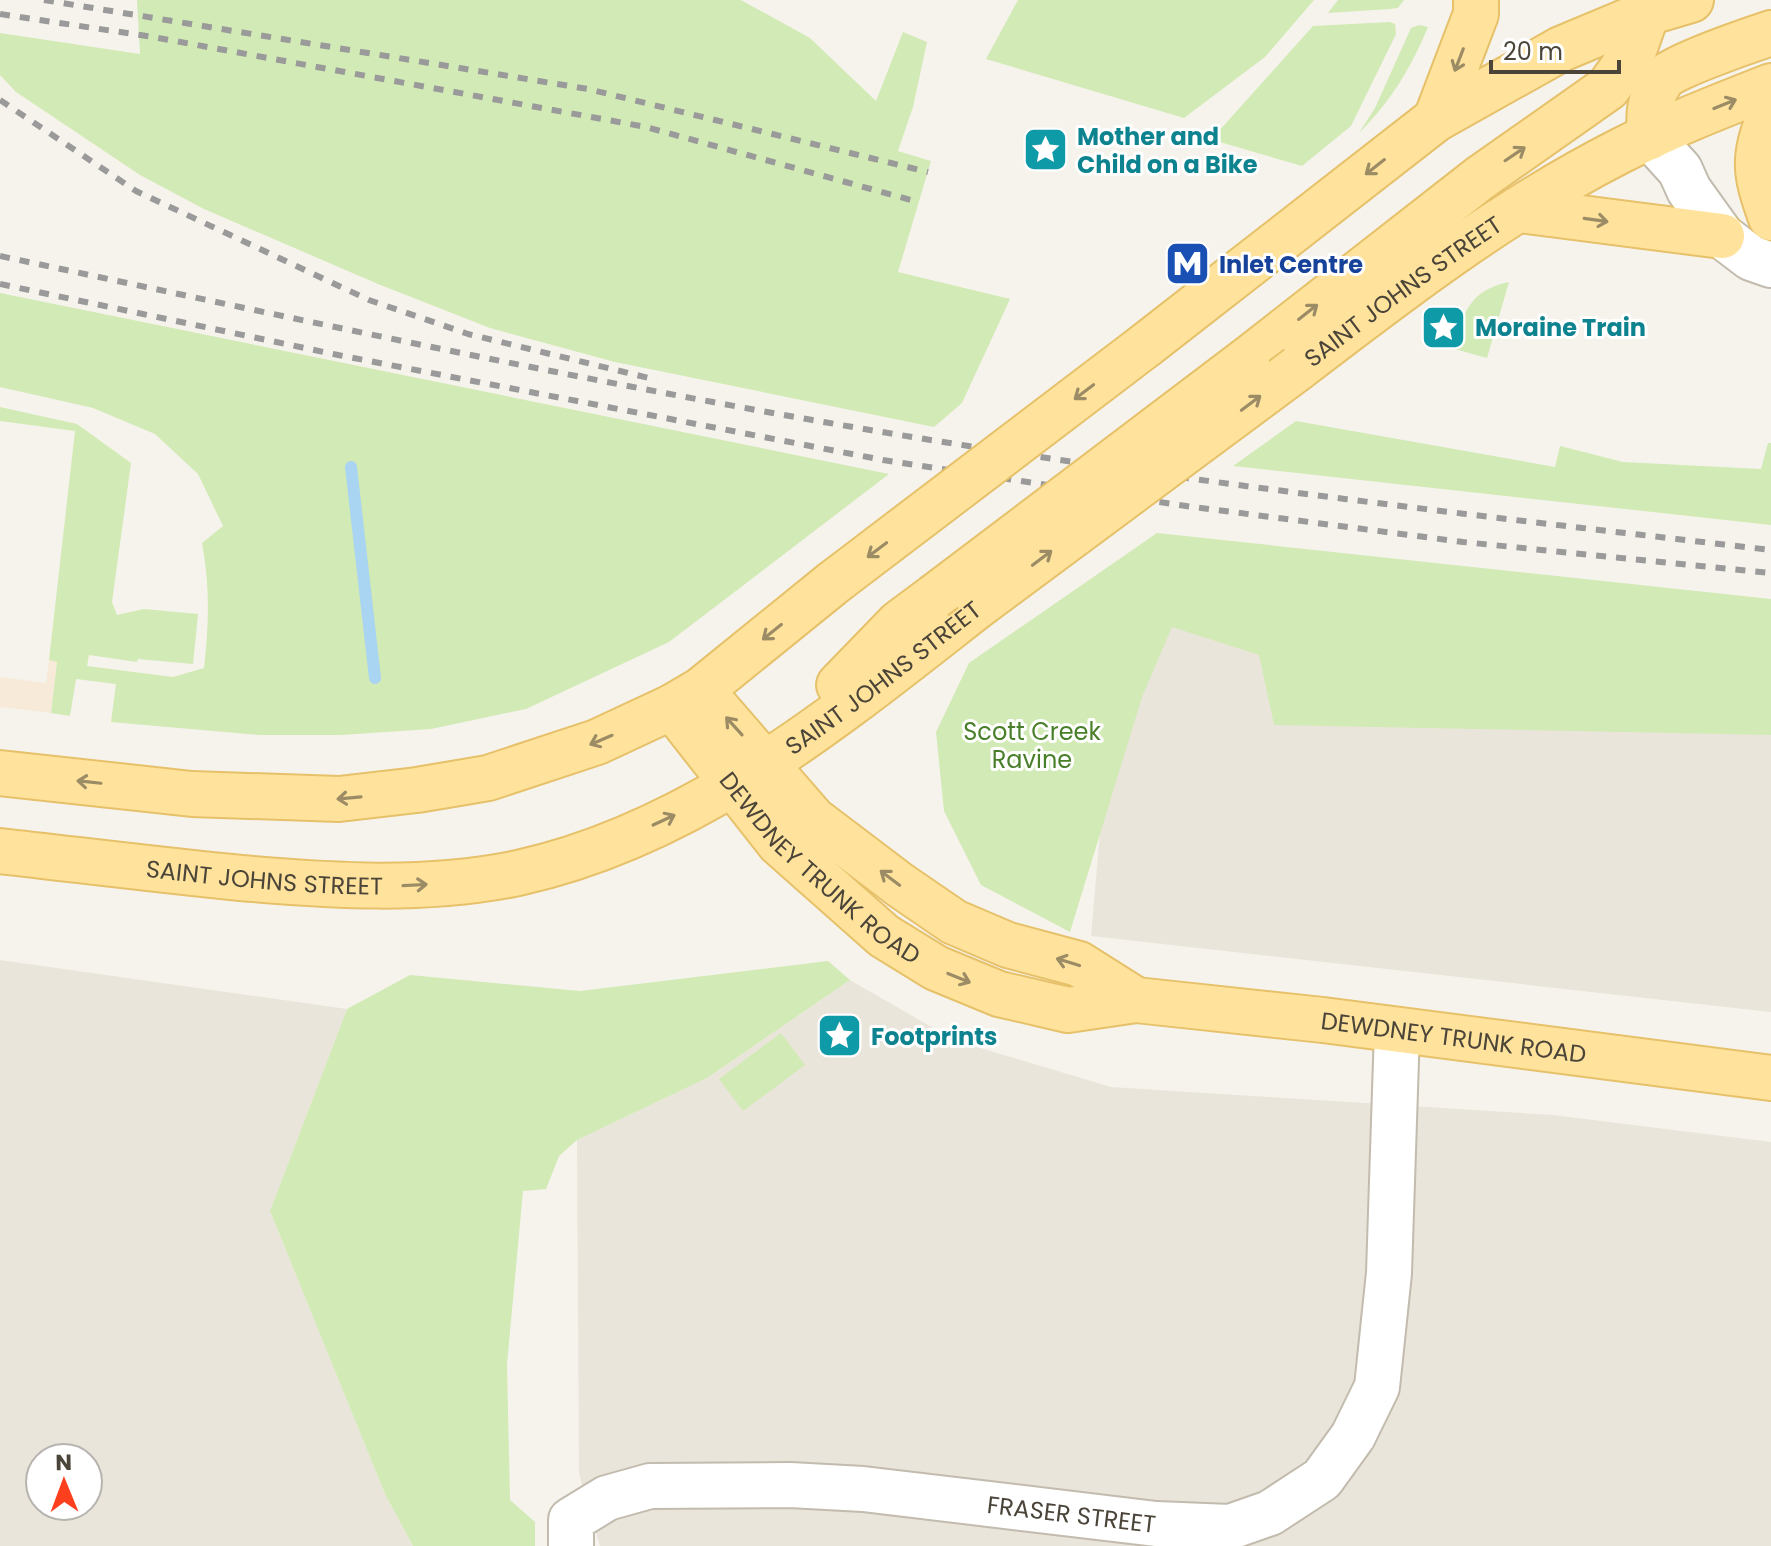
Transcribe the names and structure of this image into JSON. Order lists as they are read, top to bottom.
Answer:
{
  "streets": {
    "main road": ["SAINT JOHNS STREET", "DEWDNEY TRUNK ROAD"],
    "street": ["FRASER STREET"]
  },
  "crossings": [
    ["SAINT JOHNS STREET", "DEWDNEY TRUNK ROAD"],
    ["DEWDNEY TRUNK ROAD", "FRASER STREET"]
  ],
  "parks": ["Scott Creek Ravine"],
  "places": {
    "place": ["Mother and Child on a Bike", "Moraine Train", "Footprints"],
    "metro station": ["Inlet Centre"]
  },
  "scale_bar": "20 m",
  "north": "top"
}
